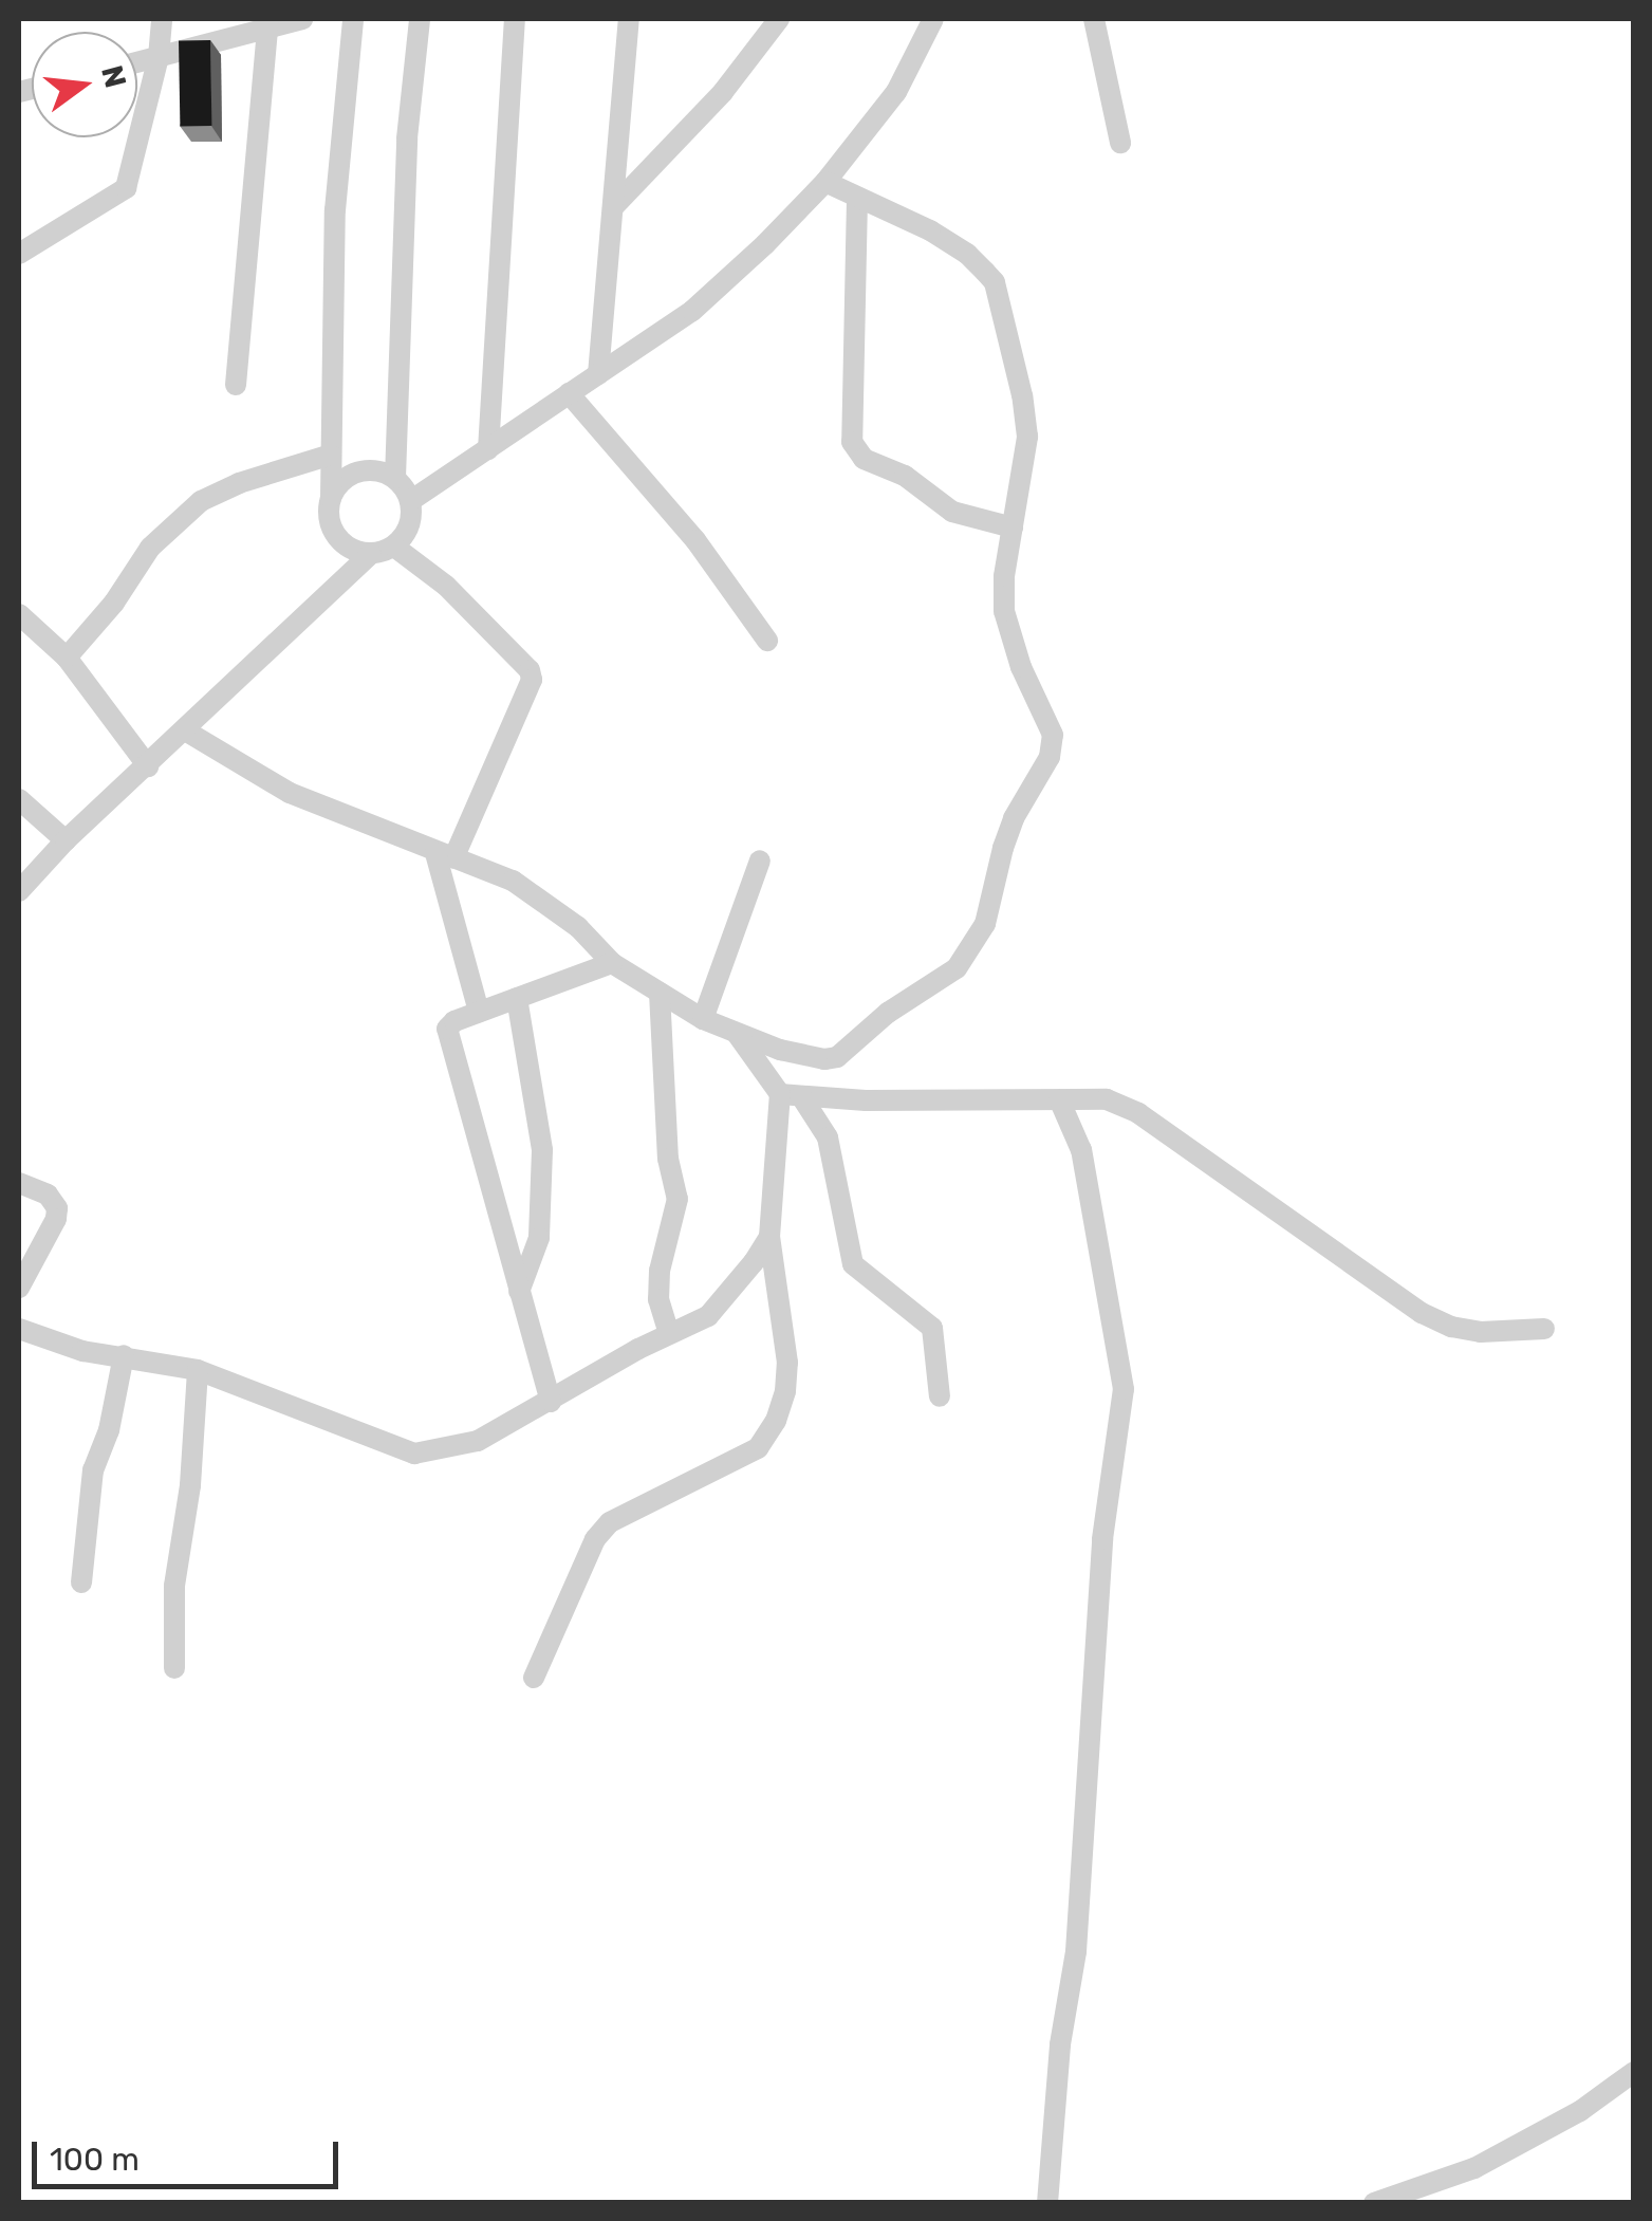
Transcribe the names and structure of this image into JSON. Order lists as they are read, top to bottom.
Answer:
{
  "scale_bar": "100 m",
  "north": "right"
}
